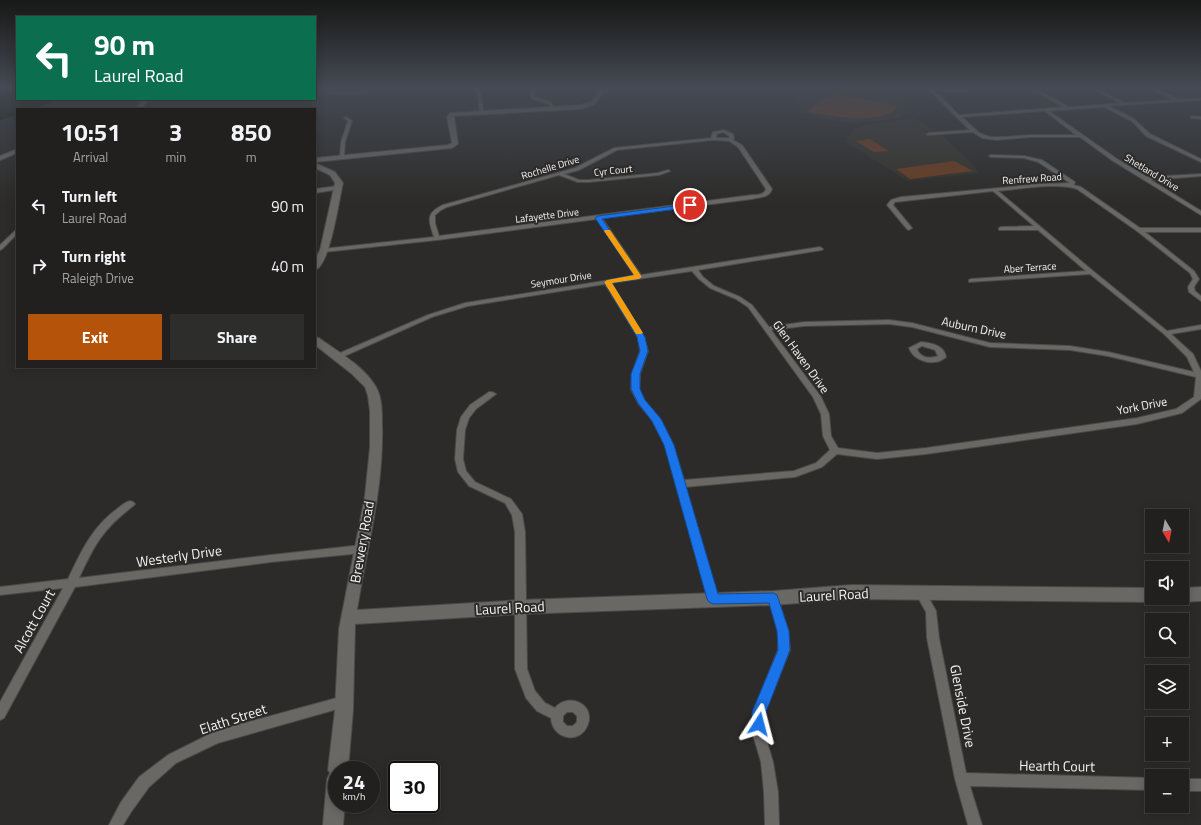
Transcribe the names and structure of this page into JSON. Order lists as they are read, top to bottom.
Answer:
{
  "streets": {
    "street": [
      "Rochelle Drive",
      "Cyr Court",
      "Shetland Drive",
      "Renfrew Road",
      "Lafayette Drive",
      "Aber Terrace",
      "Seymour Drive",
      "Auburn Drive",
      "Glen Haven Drive",
      "York Drive",
      "Brewery Road",
      "Westerly Drive",
      "Laurel Road",
      "Alcott Court",
      "Glenside Drive",
      "Elath Street",
      "Hearth Court"
    ]
  },
  "crossings": [
    ["Rochelle Drive", "Cyr Court"],
    ["Rochelle Drive", "Lafayette Drive"],
    ["Seymour Drive", "Glen Haven Drive"],
    ["Seymour Drive", "Brewery Road"],
    ["Auburn Drive", "Glen Haven Drive"],
    ["Auburn Drive", "York Drive"],
    ["Glen Haven Drive", "York Drive"],
    ["Brewery Road", "Westerly Drive"],
    ["Brewery Road", "Laurel Road"],
    ["Brewery Road", "Elath Street"],
    ["Westerly Drive", "Alcott Court"],
    ["Laurel Road", "Glenside Drive"],
    ["Glenside Drive", "Hearth Court"]
  ],
  "north": "bottom",
  "page": {
    "turn": ["90 m", "Laurel Road"],
    "eta": [
      "10:51",
      "Arrival",
      "3",
      "min",
      "850",
      "m"
    ],
    "list": [
      {
        "name": "Turn left",
        "note": "Laurel Road",
        "value": "90 m"
      },
      {
        "name": "Turn right",
        "note": "Raleigh Drive",
        "value": "40 m"
      }
    ],
    "buttons": ["Exit", "Share"],
    "map_buttons": ["+", "−"],
    "speed": "24 km/h",
    "limit": "30"
  }
}
